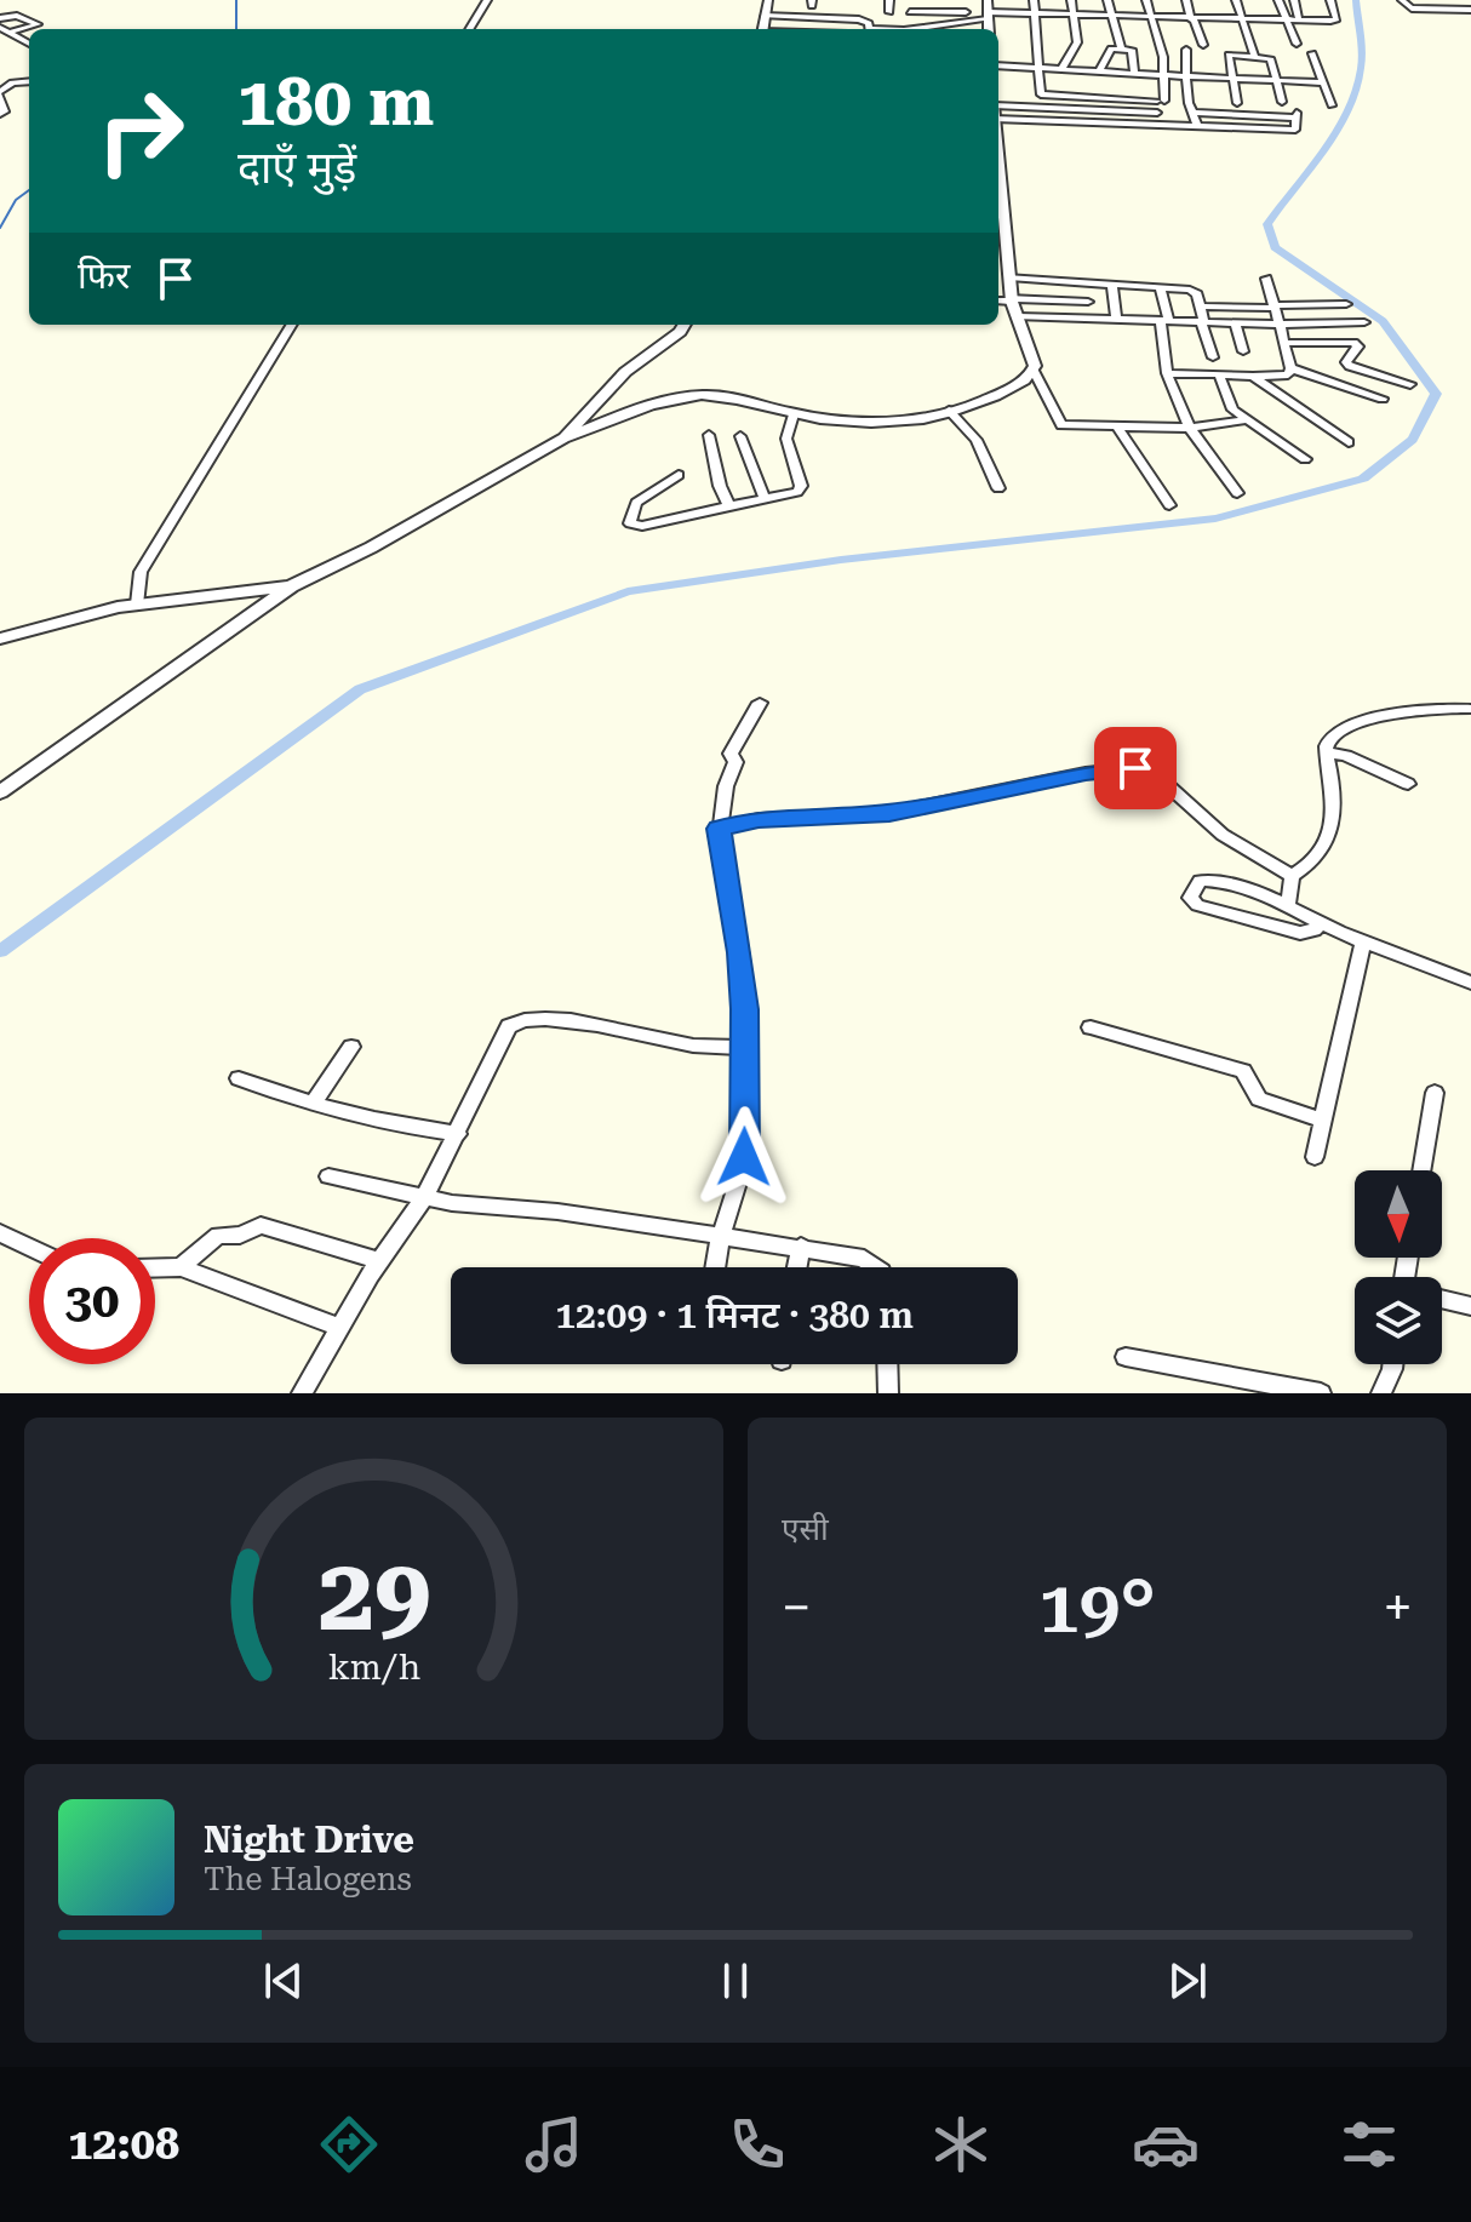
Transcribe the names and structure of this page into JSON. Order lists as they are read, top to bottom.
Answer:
{
  "north": "bottom",
  "page": {
    "turn": ["180 m", "दाएँ मुड़ें"],
    "then": "फिर",
    "limit": "30",
    "trip": "12:09 · 1 मिनट · 380 m",
    "tile": "एसी",
    "heat": ["−", "19°", "+"],
    "song": ["Night Drive", "The Halogens"],
    "tabs": "12:08",
    "gauge": ["29", "km/h"]
  }
}
